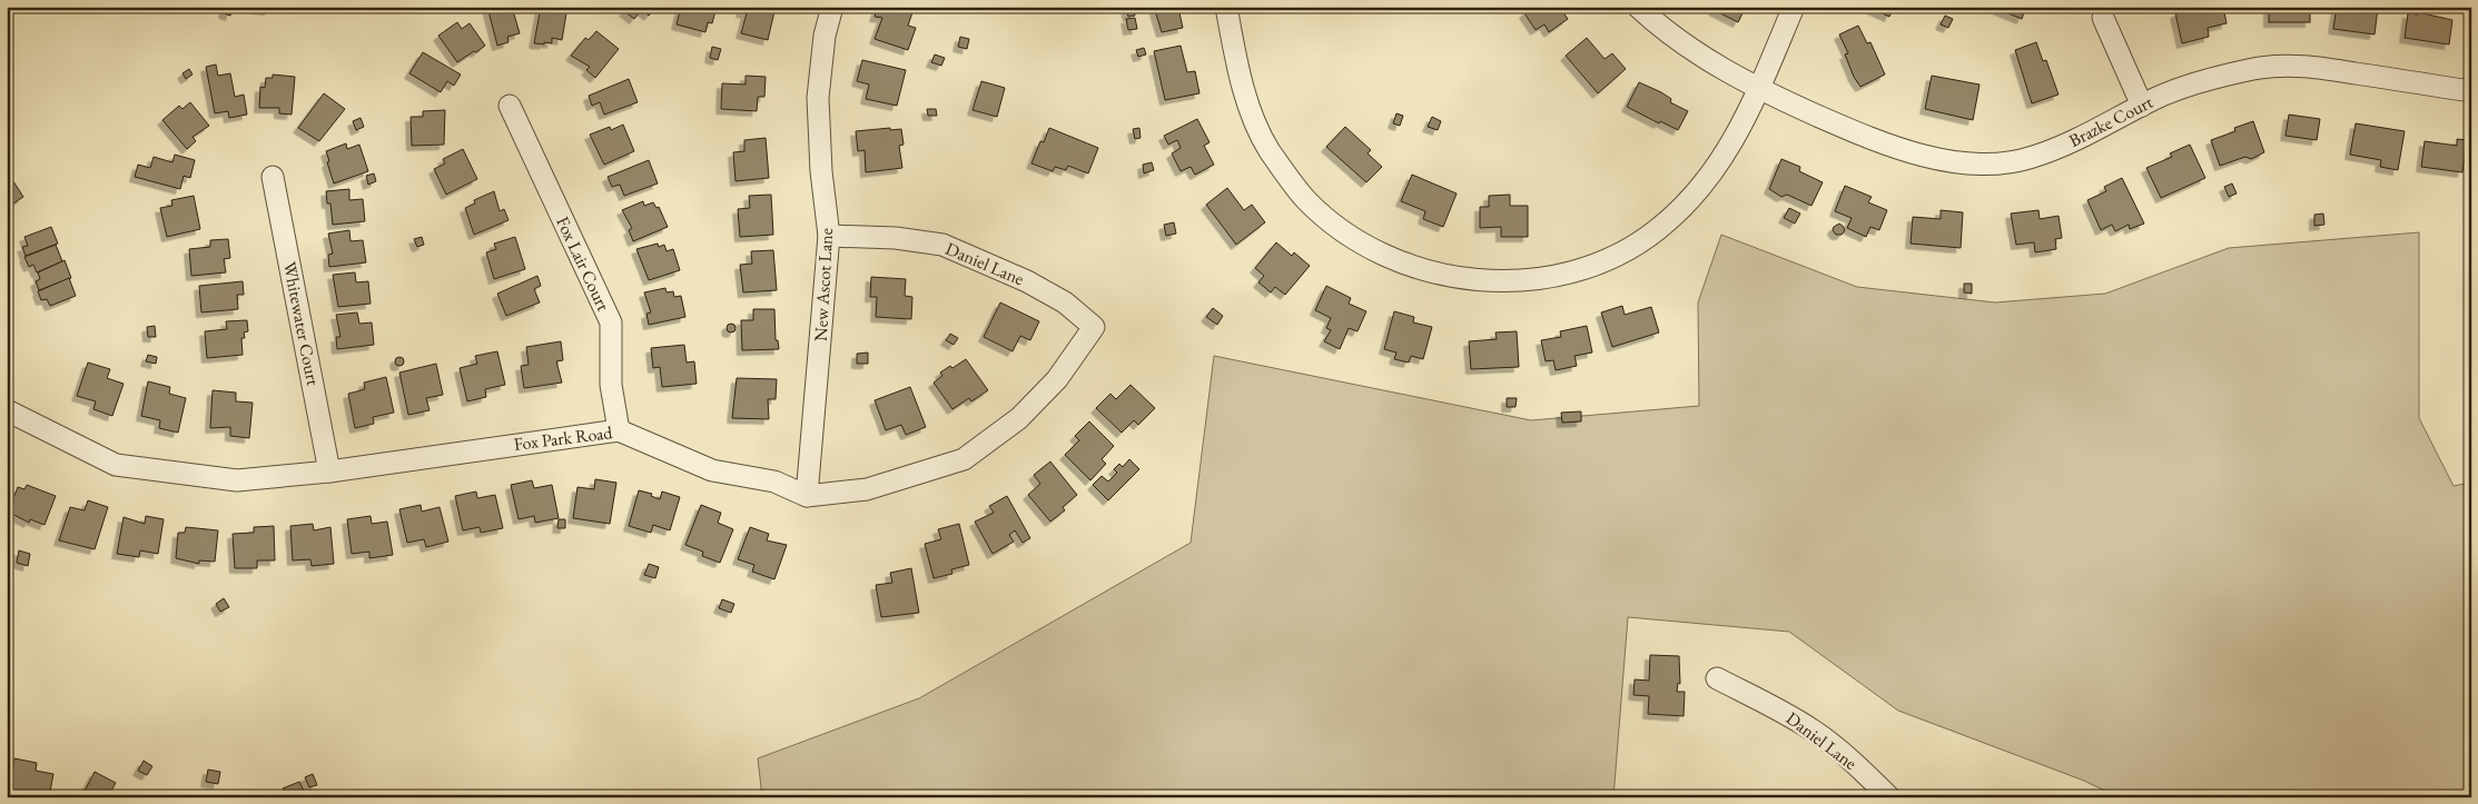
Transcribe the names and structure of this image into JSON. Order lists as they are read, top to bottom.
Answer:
{
  "streets": {
    "street": [
      "Brazke Court",
      "Fox Lair Court",
      "Daniel Lane",
      "New Ascot Lane",
      "Whitewater Court",
      "Fox Park Road"
    ]
  },
  "crossings": [
    ["Fox Lair Court", "Fox Park Road"],
    ["Daniel Lane", "New Ascot Lane"],
    ["Daniel Lane", "Fox Park Road"],
    ["New Ascot Lane", "Fox Park Road"],
    ["Whitewater Court", "Fox Park Road"]
  ]
}
